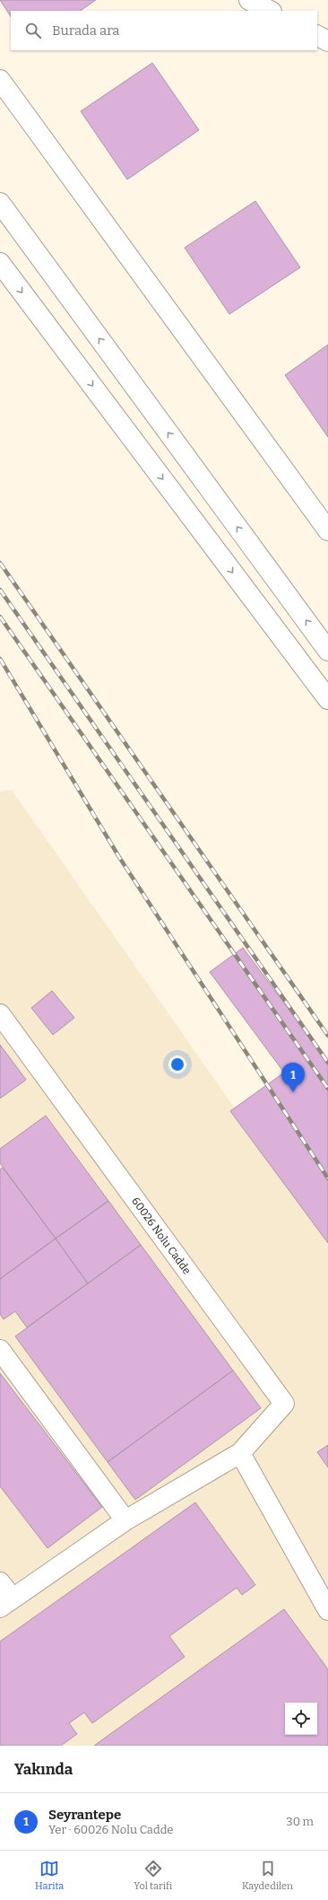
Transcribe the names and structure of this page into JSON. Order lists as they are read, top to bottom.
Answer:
{
  "streets": {
    "street": ["60026 Nolu Cadde"]
  },
  "page": {
    "search": "Burada ara",
    "pins": "1",
    "heading": "Yakında",
    "list": [
      {
        "mark": "1",
        "name": "Seyrantepe",
        "note": "Yer · 60026 Nolu Cadde",
        "value": "30 m"
      }
    ],
    "nav": ["Harita", "Yol tarifi", "Kaydedilen"]
  }
}
